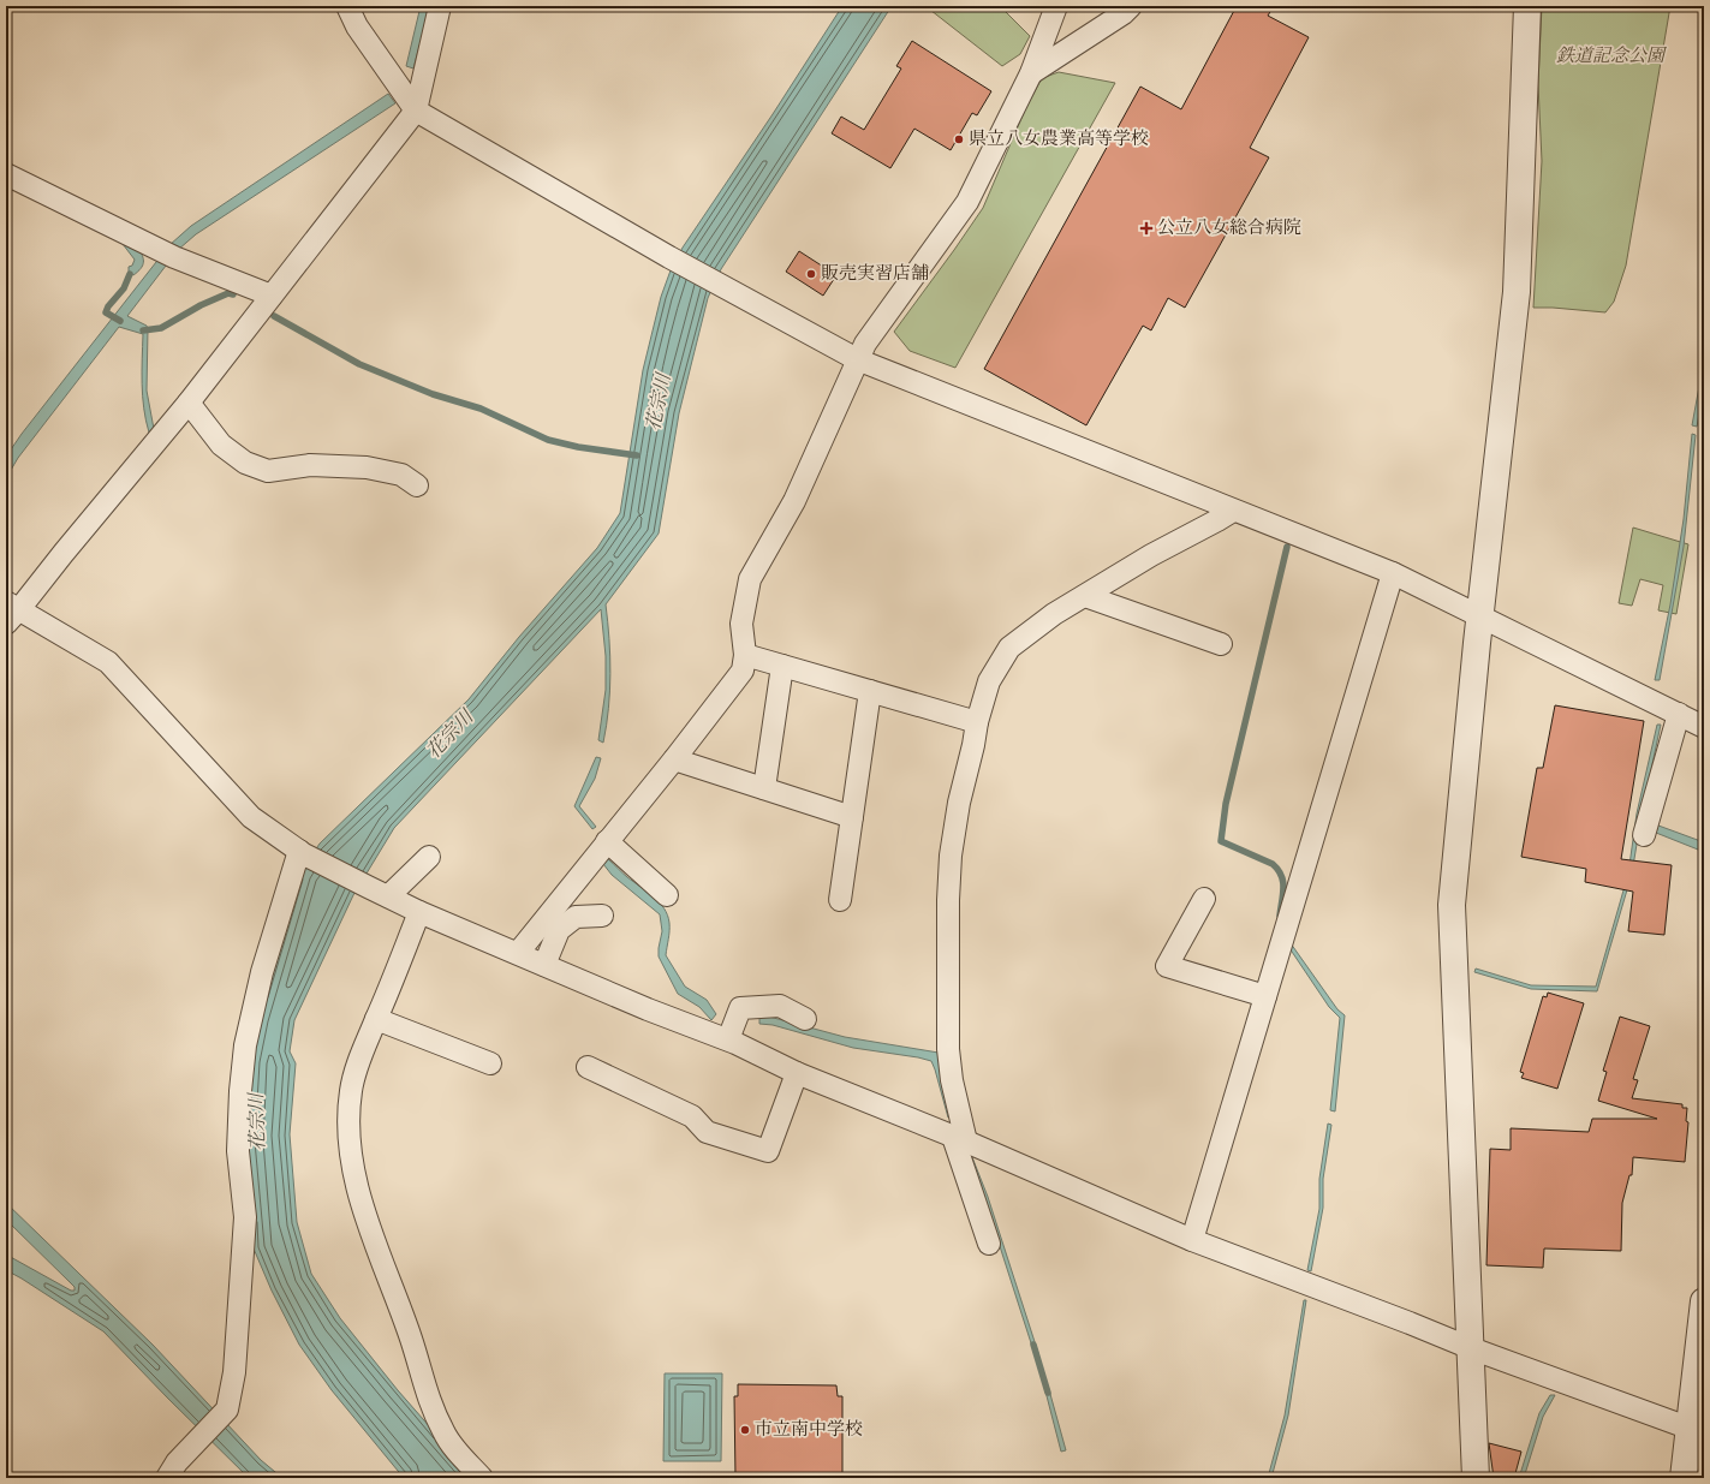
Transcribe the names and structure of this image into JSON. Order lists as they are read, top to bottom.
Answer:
{
  "water": ["花宗川"],
  "parks": ["鉄道記念公園"],
  "places": {
    "other": ["県立八女農業高等学校", "販売実習店舗", "市立南中学校"],
    "health": ["公立八女総合病院"]
  }
}
